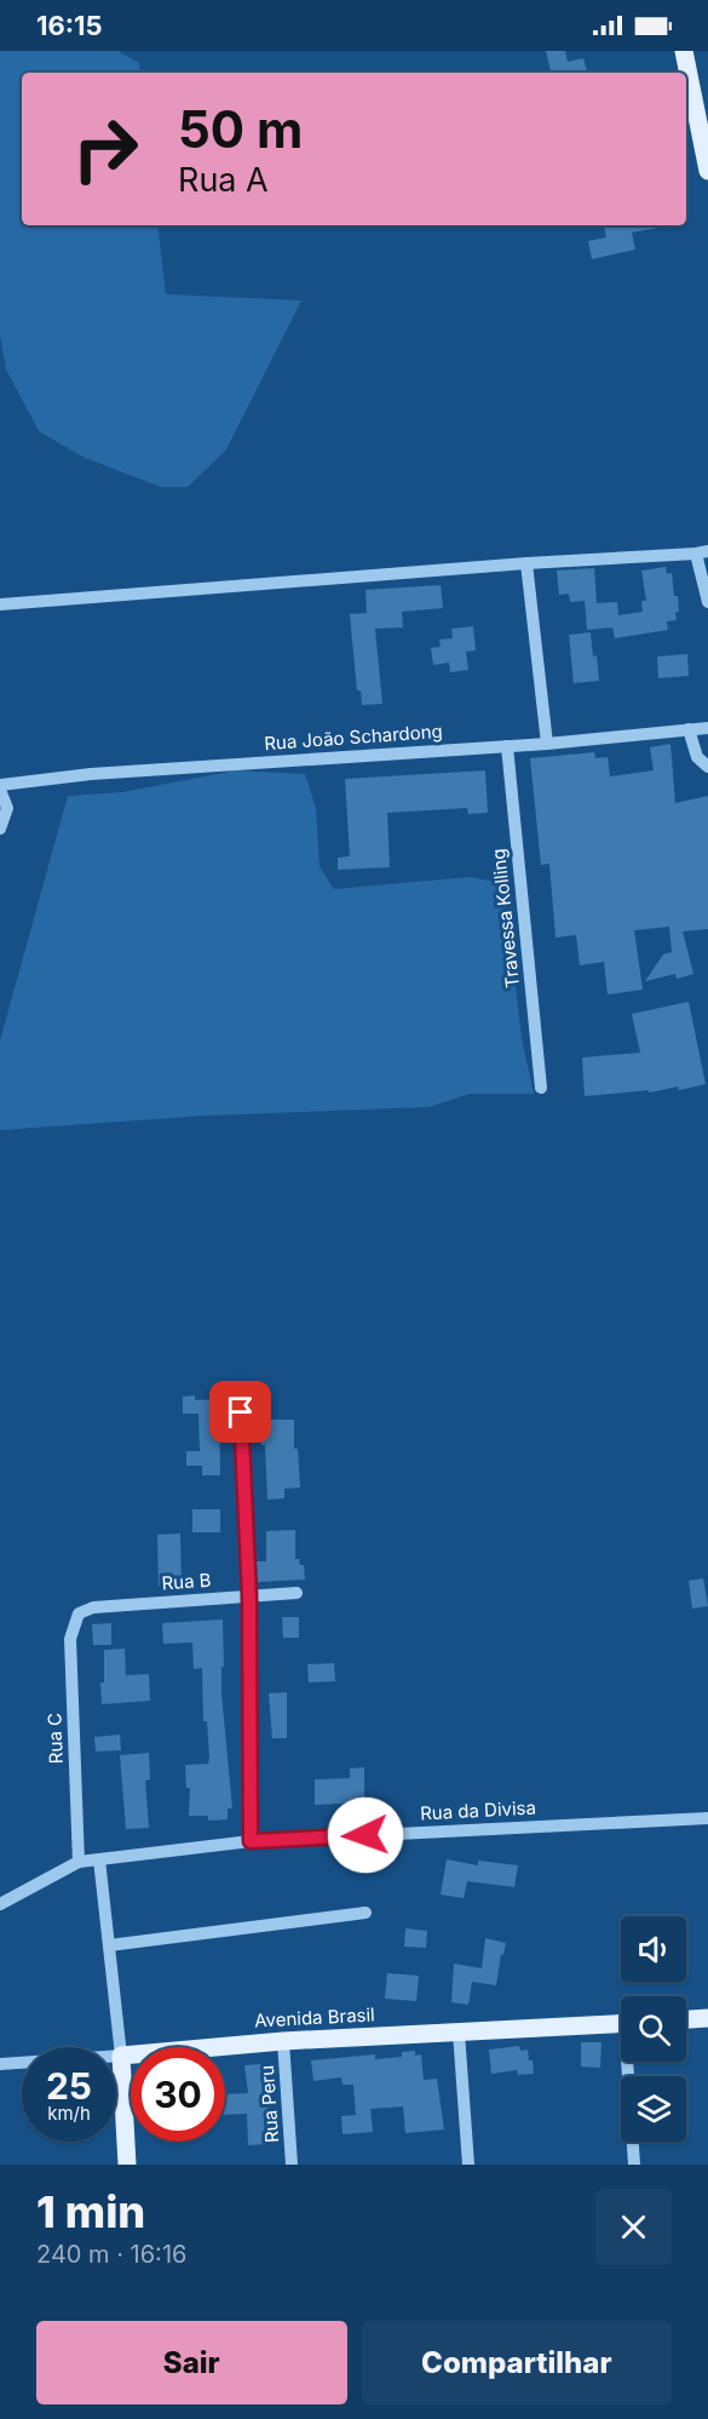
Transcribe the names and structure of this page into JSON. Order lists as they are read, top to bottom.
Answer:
{
  "streets": {
    "main road": ["Avenida Brasil"],
    "street": [
      "Rua João Schardong",
      "Travessa Kolling",
      "Rua B",
      "Rua C",
      "Rua da Divisa",
      "Rua Peru"
    ]
  },
  "crossings": [
    ["Rua João Schardong", "Travessa Kolling"],
    ["Rua B", "Rua C"],
    ["Rua C", "Rua da Divisa"],
    ["Avenida Brasil", "Rua Peru"]
  ],
  "page": {
    "status": "16:15",
    "turn": ["50 m", "Rua A"],
    "speed": "25 km/h",
    "limit": "30",
    "heading": ["1 min", "240 m · 16:16"],
    "buttons": ["Sair", "Compartilhar"]
  }
}
